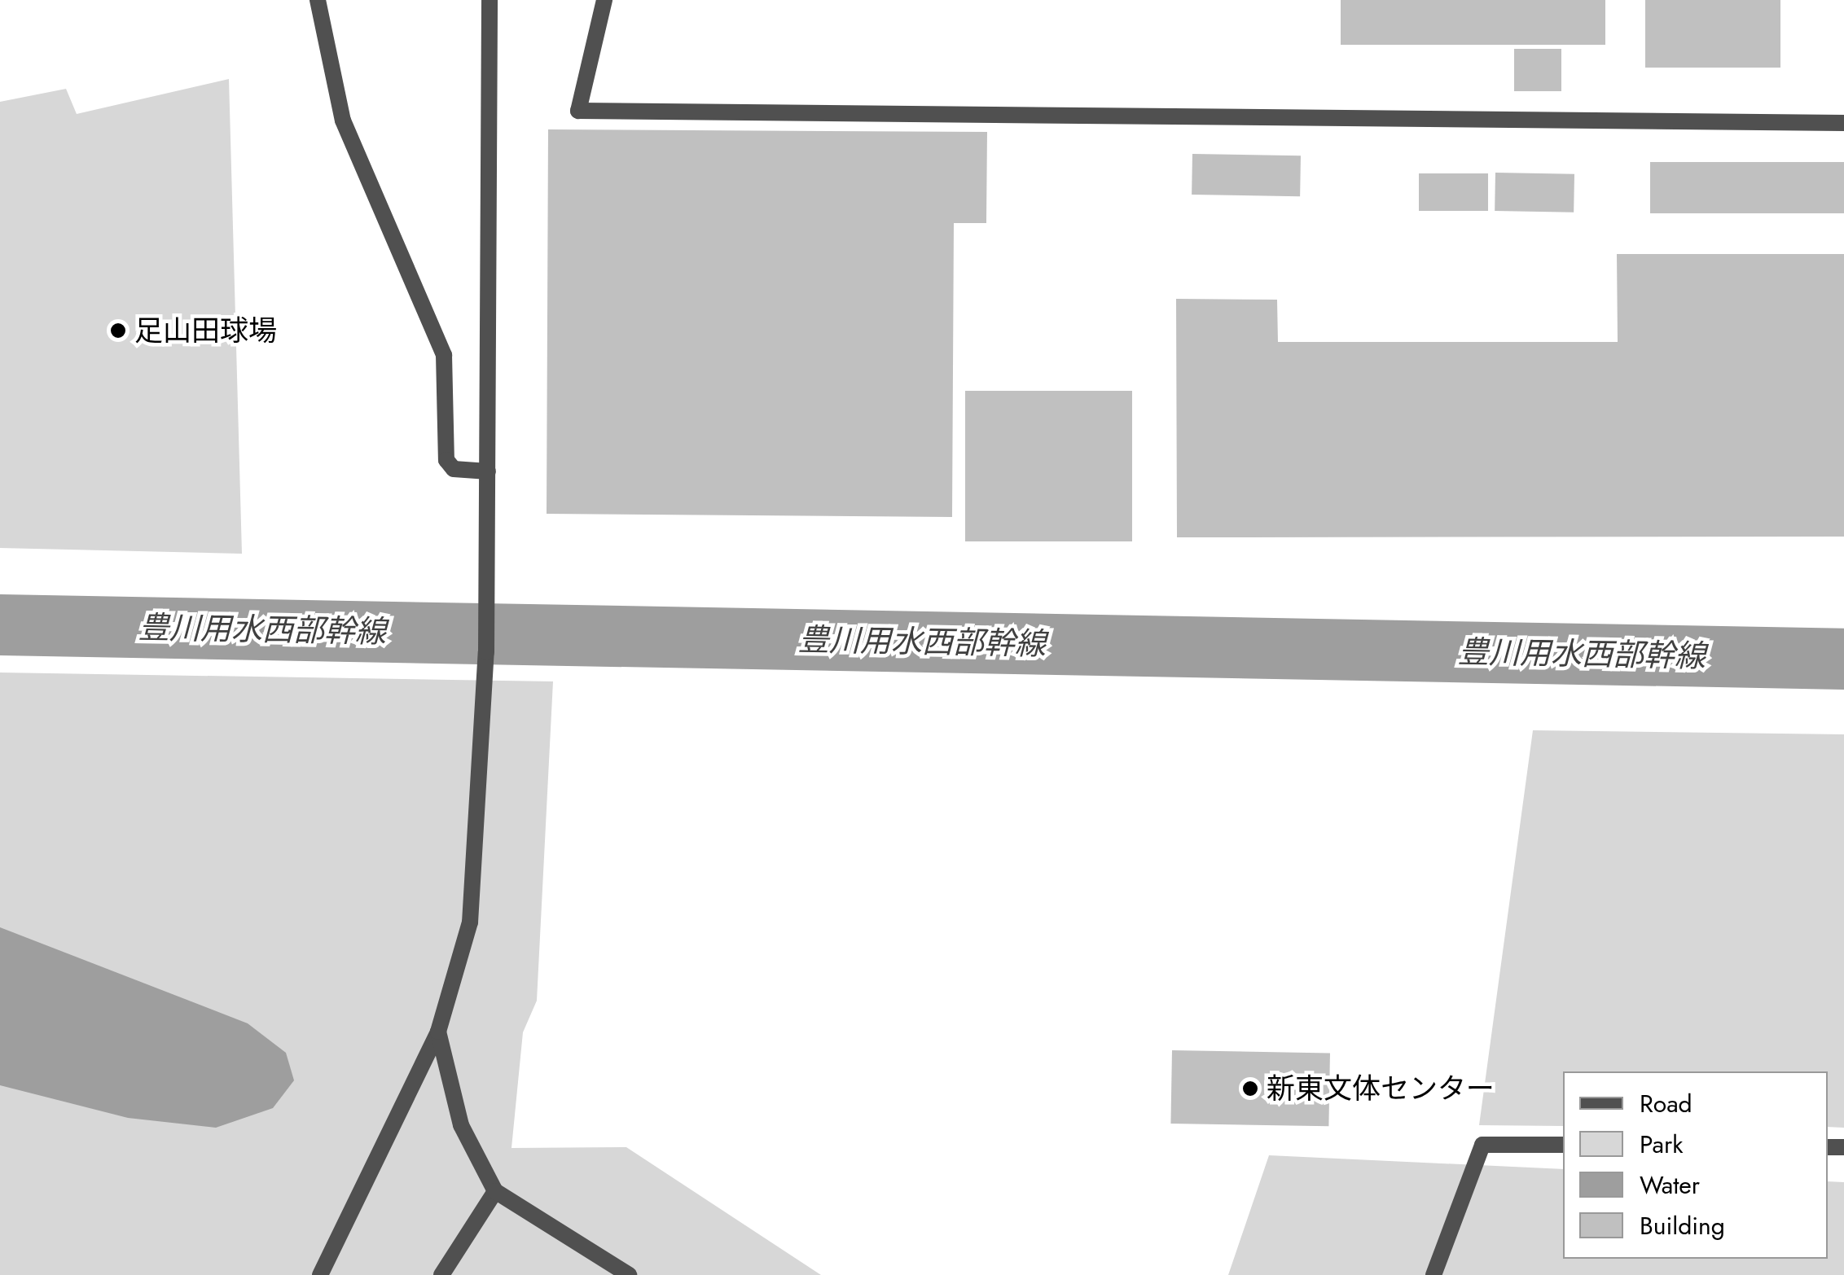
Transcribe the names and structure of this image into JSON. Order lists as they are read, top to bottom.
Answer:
{
  "water": ["豊川用水西部幹線"],
  "places": ["足山田球場", "新東文体センター"],
  "legend": [
    "Road",
    "Park",
    "Water",
    "Building"
  ]
}
